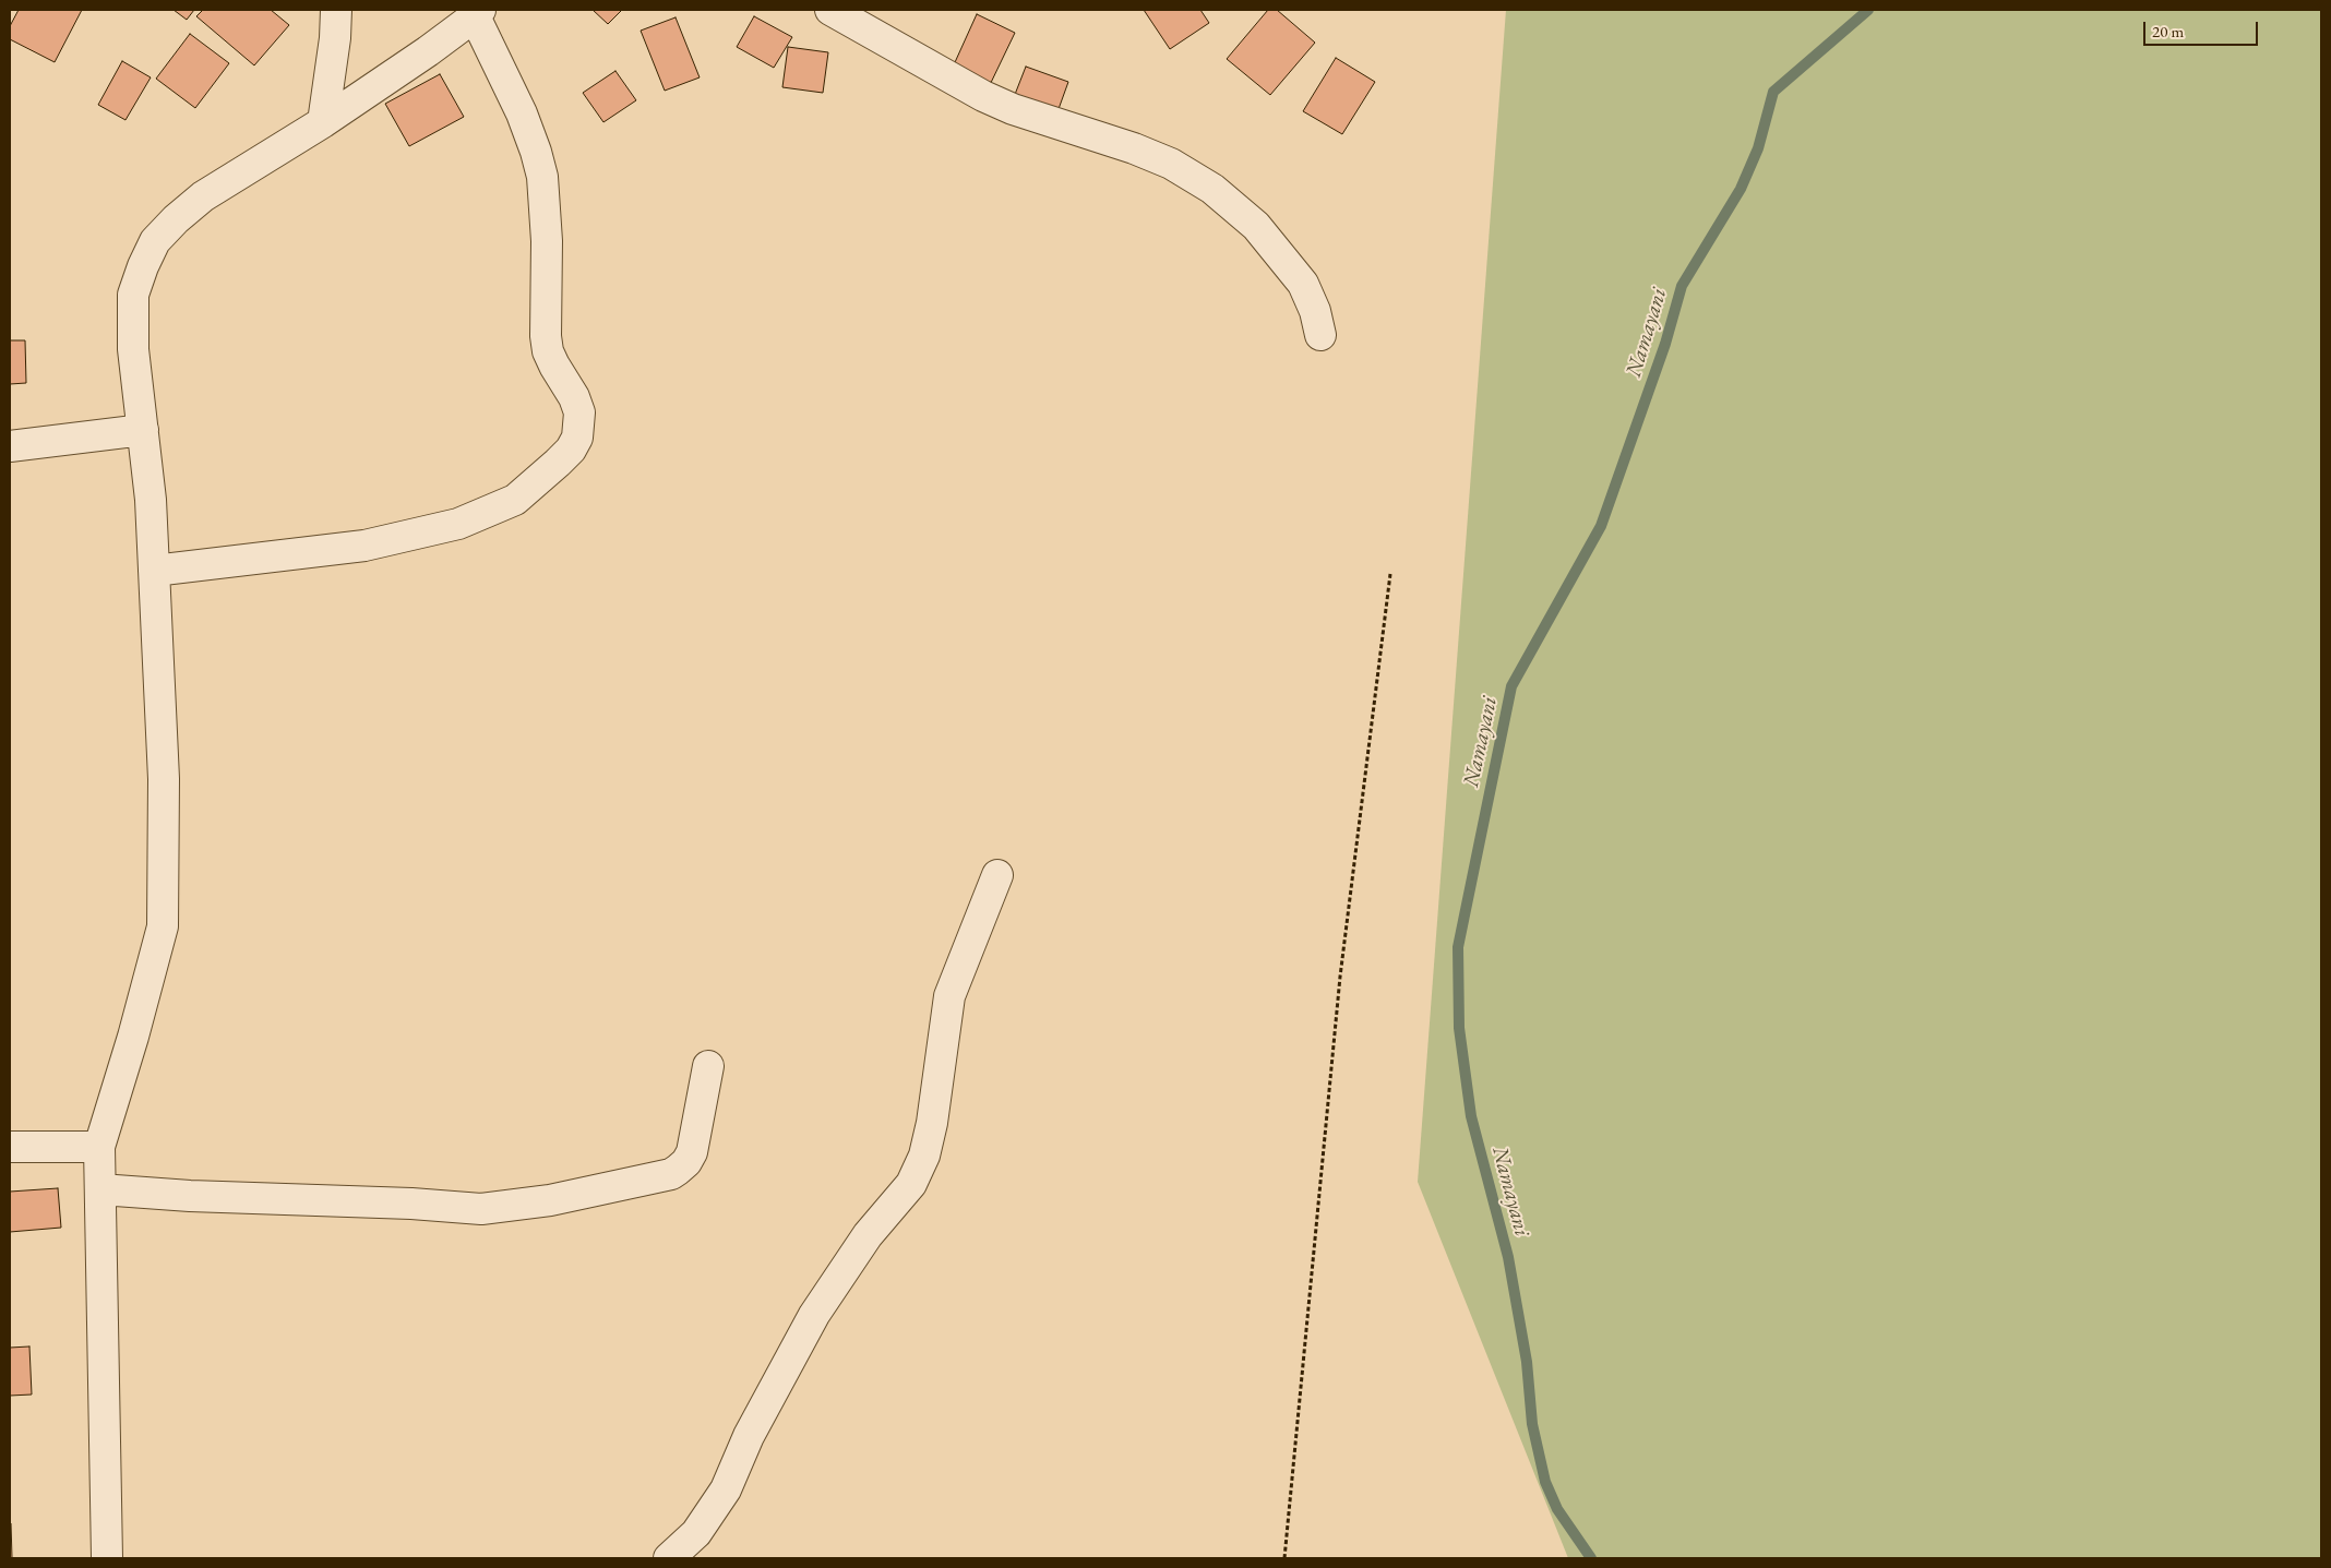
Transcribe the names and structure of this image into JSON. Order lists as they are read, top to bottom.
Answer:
{
  "water": ["Namayani"],
  "scale_bar": "20 m"
}
